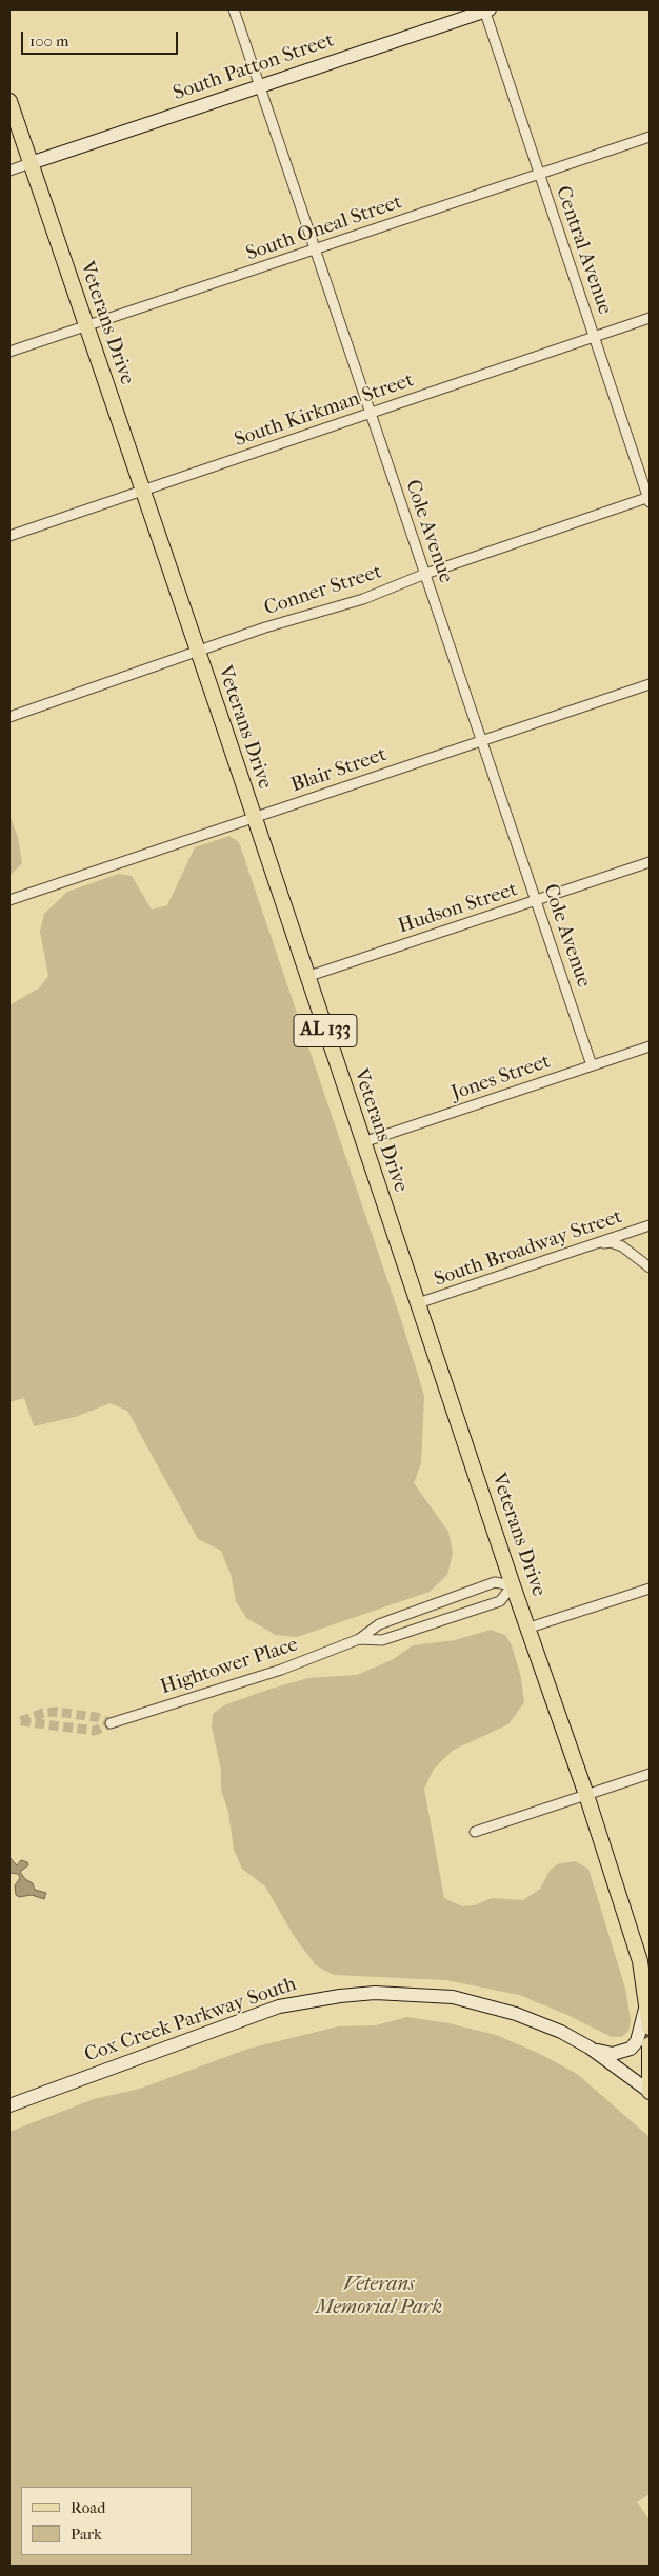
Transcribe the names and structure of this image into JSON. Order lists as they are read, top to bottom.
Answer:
{
  "streets": {
    "main road": [
      "South Patton Street",
      "Veterans Drive",
      "AL 133",
      "Cox Creek Parkway South"
    ],
    "street": [
      "South Oneal Street",
      "Central Avenue",
      "South Kirkman Street",
      "Cole Avenue",
      "Conner Street",
      "Blair Street",
      "Hudson Street",
      "Jones Street",
      "South Broadway Street",
      "Hightower Place"
    ]
  },
  "crossings": [
    ["South Patton Street", "Central Avenue"],
    ["South Patton Street", "Veterans Drive"],
    ["South Patton Street", "Cole Avenue"],
    ["South Oneal Street", "Central Avenue"],
    ["South Oneal Street", "Veterans Drive"],
    ["South Oneal Street", "Cole Avenue"],
    ["Central Avenue", "South Kirkman Street"],
    ["Central Avenue", "Conner Street"],
    ["Veterans Drive", "South Kirkman Street"],
    ["Veterans Drive", "Conner Street"],
    ["Veterans Drive", "Blair Street"],
    ["Veterans Drive", "Hudson Street"],
    ["Veterans Drive", "Jones Street"],
    ["Veterans Drive", "South Broadway Street"],
    ["Veterans Drive", "Hightower Place"],
    ["South Kirkman Street", "Cole Avenue"],
    ["Cole Avenue", "Conner Street"],
    ["Cole Avenue", "Blair Street"],
    ["Cole Avenue", "Hudson Street"],
    ["Cole Avenue", "Jones Street"]
  ],
  "parks": ["Veterans Memorial Park"],
  "legend": ["Road", "Park"],
  "scale_bar": "100 m"
}
